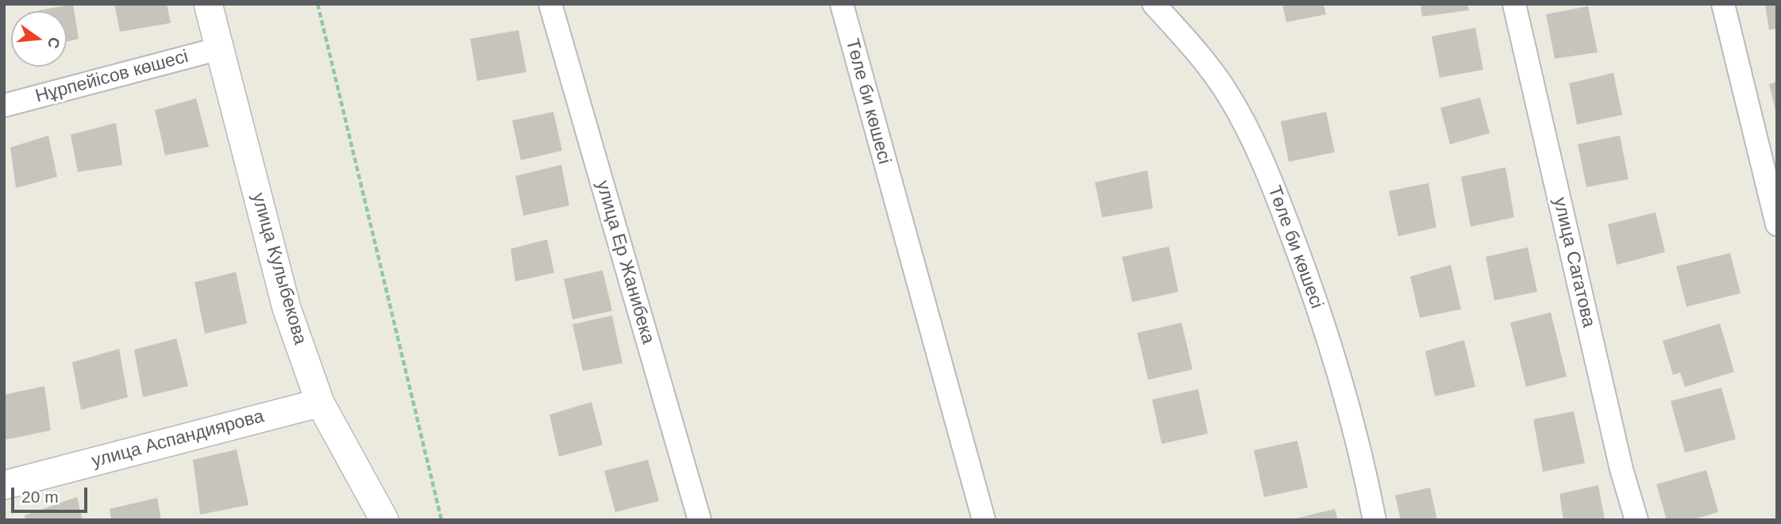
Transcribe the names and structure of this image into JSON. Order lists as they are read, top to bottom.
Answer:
{
  "streets": {
    "street": [
      "Нұрпейісов көшесі",
      "Төле би көшесі",
      "улица Ер Жанибека",
      "улица Сагатова",
      "улица Кулыбекова",
      "улица Аспандиярова"
    ]
  },
  "crossings": [
    ["Нұрпейісов көшесі", "улица Кулыбекова"],
    ["улица Кулыбекова", "улица Аспандиярова"]
  ],
  "scale_bar": "20 m",
  "north": "right"
}
